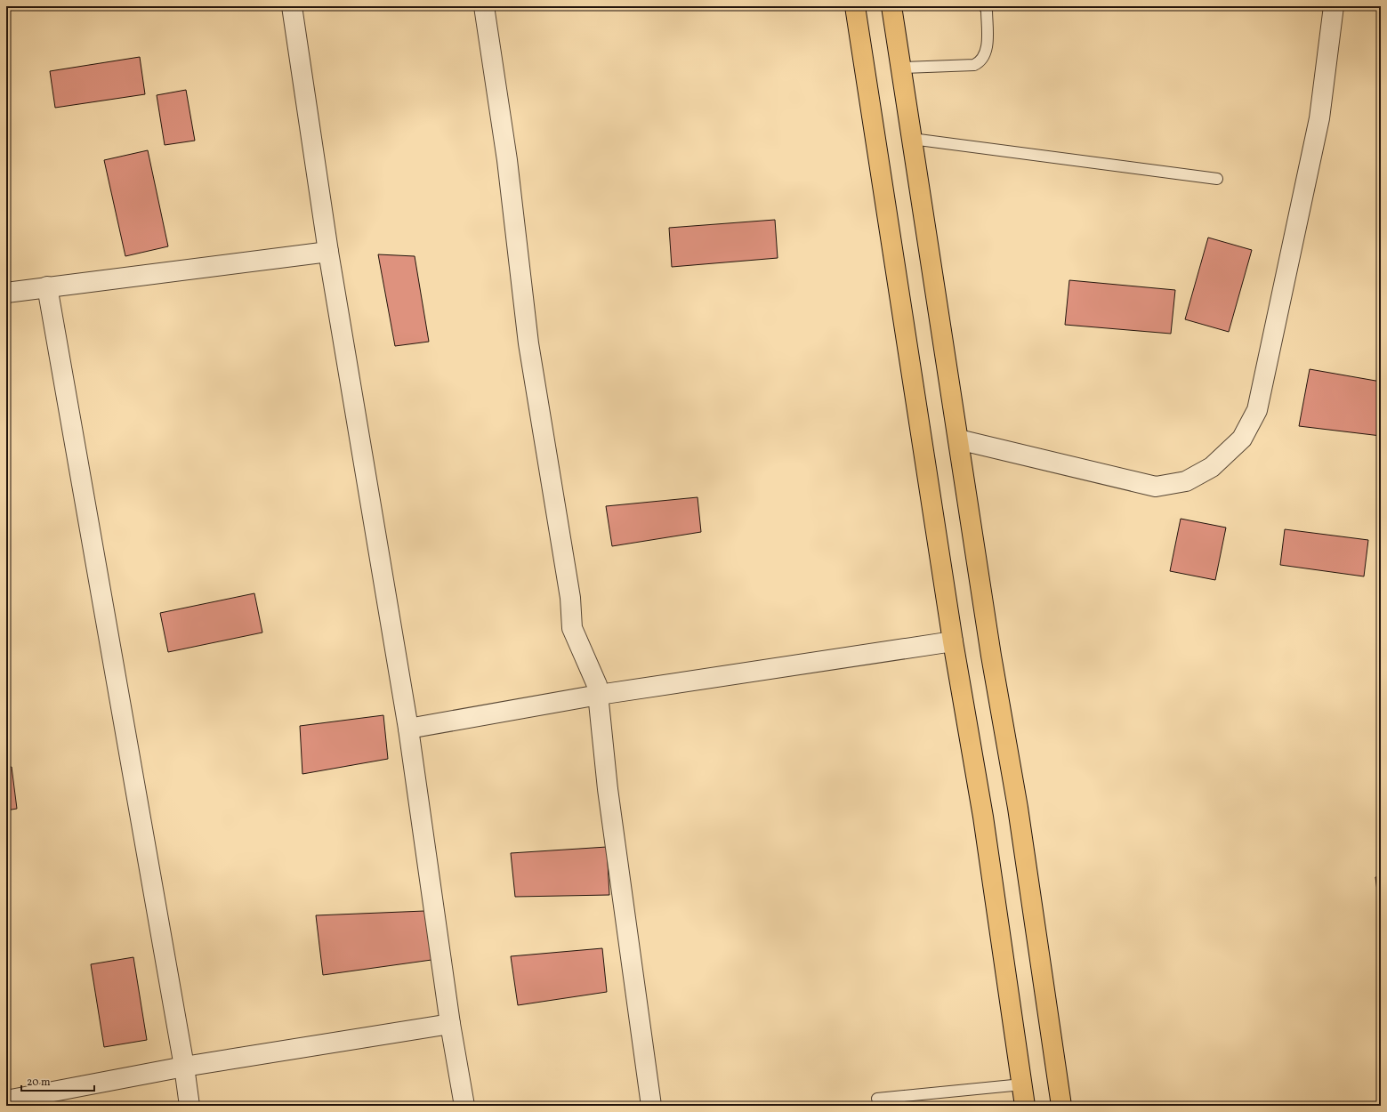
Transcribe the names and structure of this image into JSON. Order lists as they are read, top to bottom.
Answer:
{
  "scale_bar": "20 m"
}
